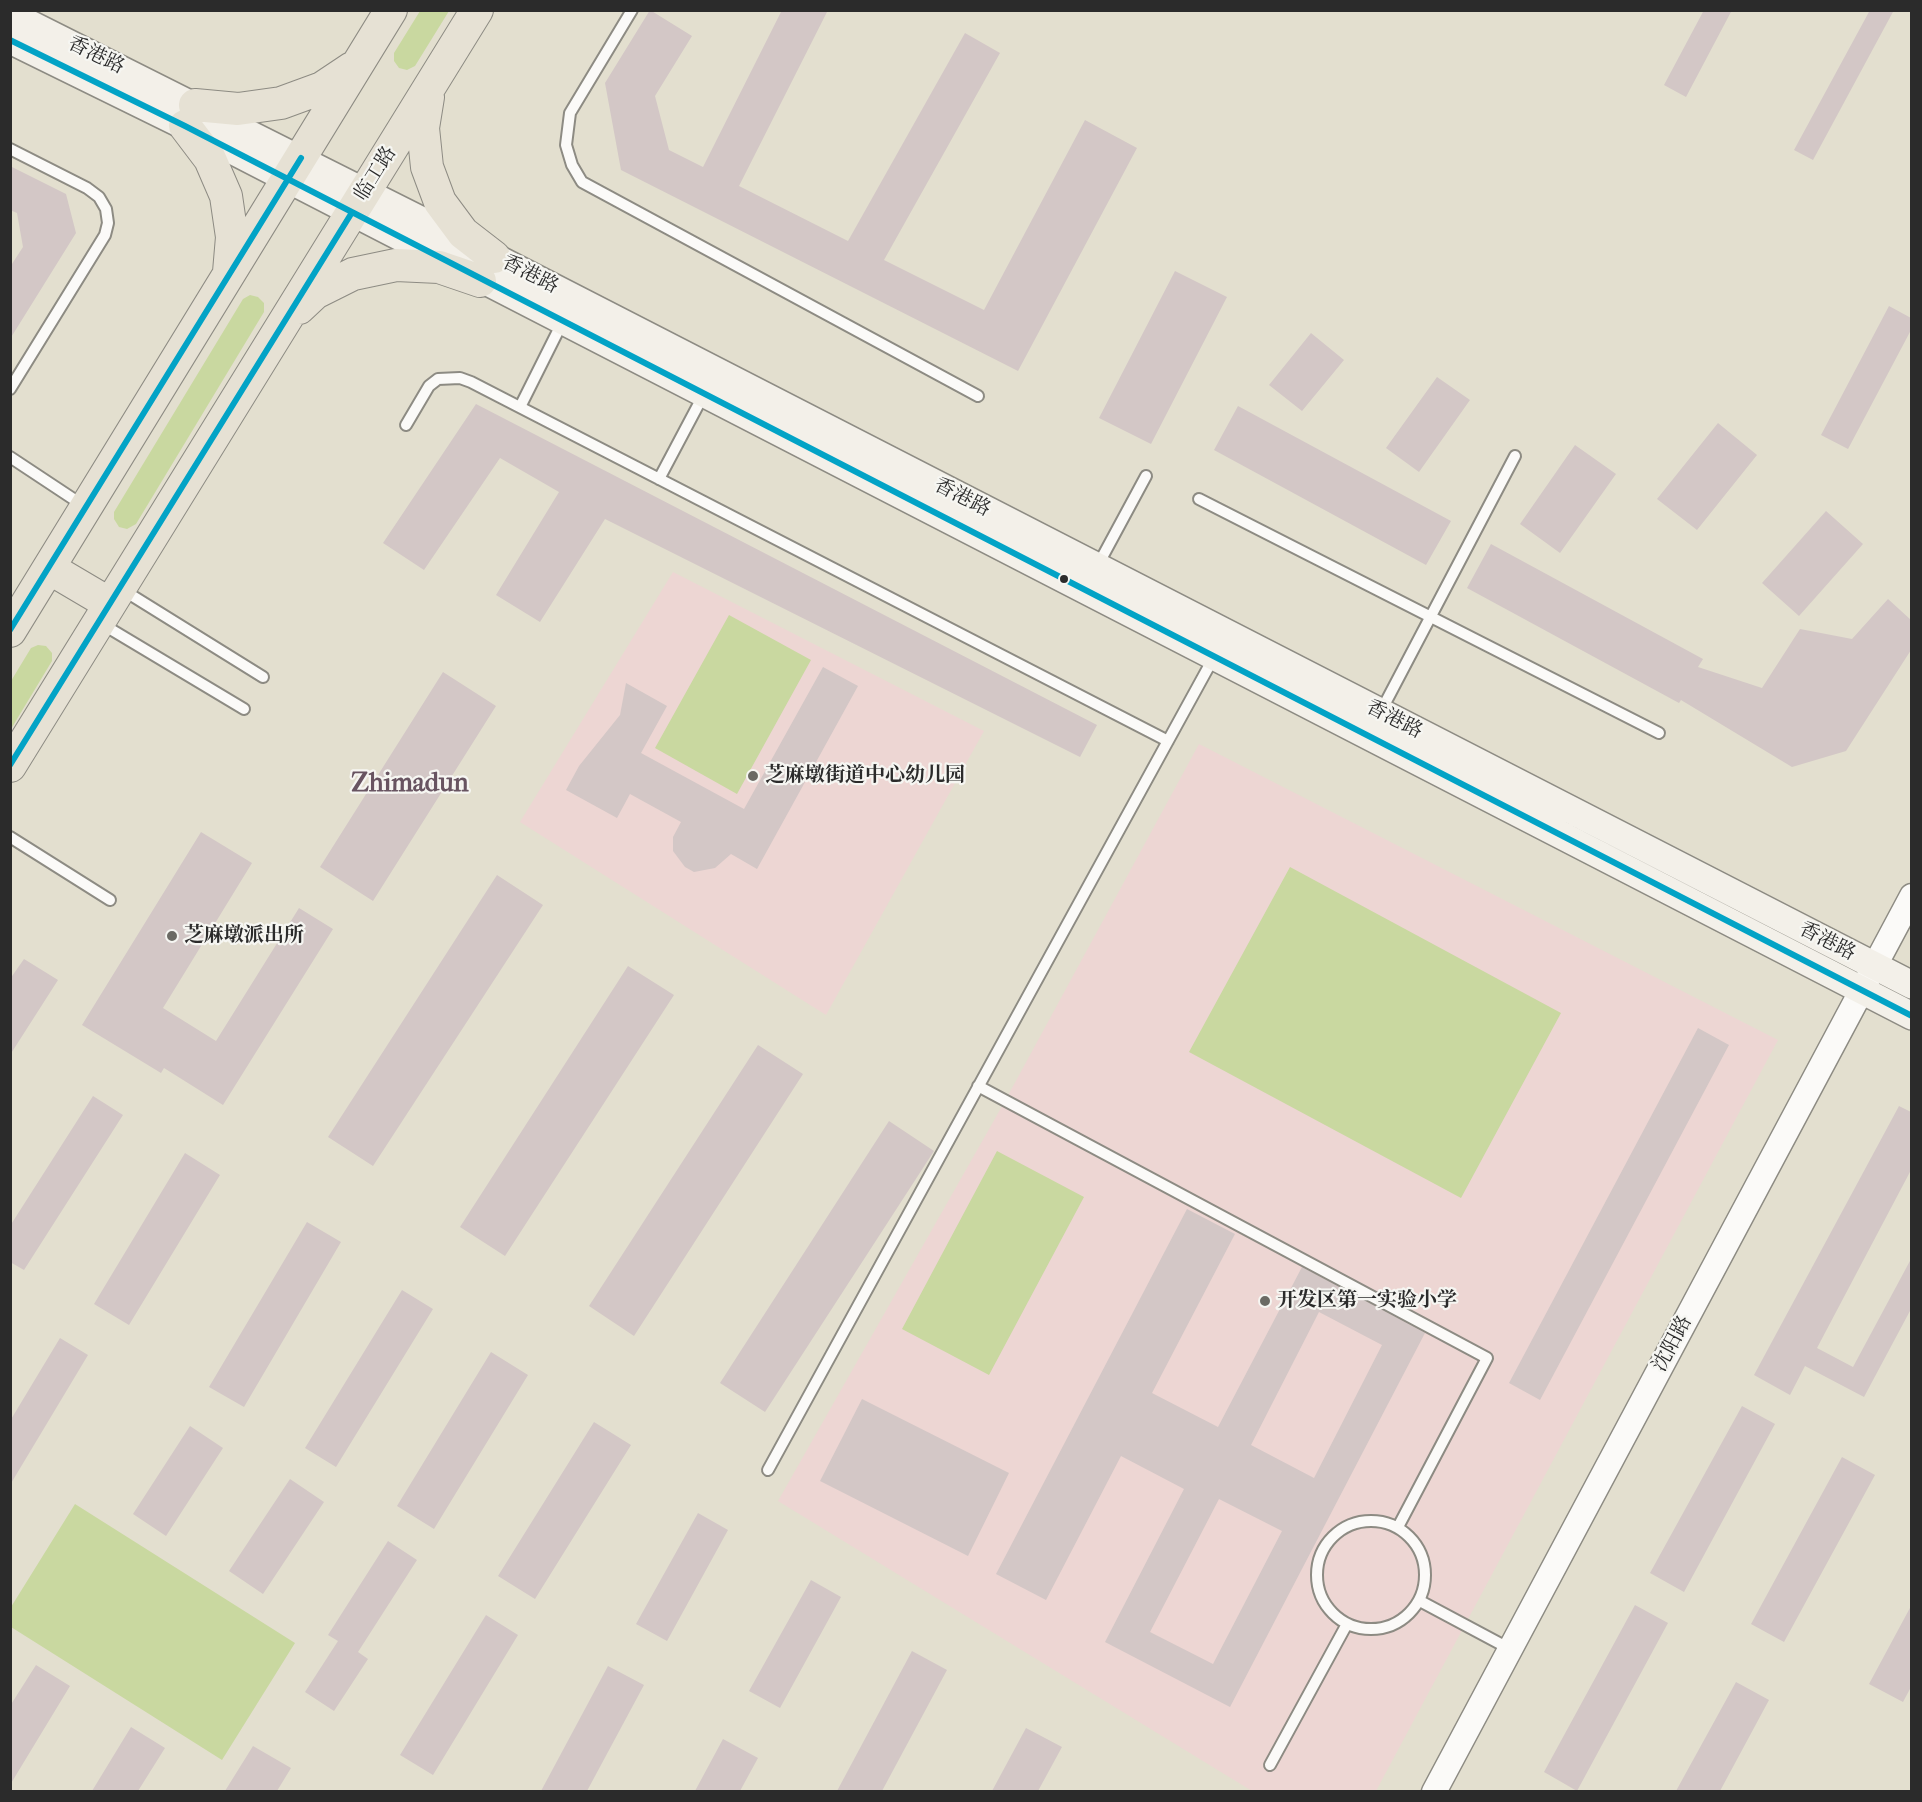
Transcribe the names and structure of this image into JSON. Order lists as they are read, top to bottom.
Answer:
{
  "streets": {
    "main road": ["香港路", "临工路"],
    "street": ["沈阳路"]
  },
  "crossings": [
    ["香港路", "临工路"],
    ["香港路", "沈阳路"]
  ],
  "districts": ["Zhimadun"],
  "places": ["芝麻墩街道中心幼儿园", "芝麻墩派出所", "开发区第一实验小学"]
}
